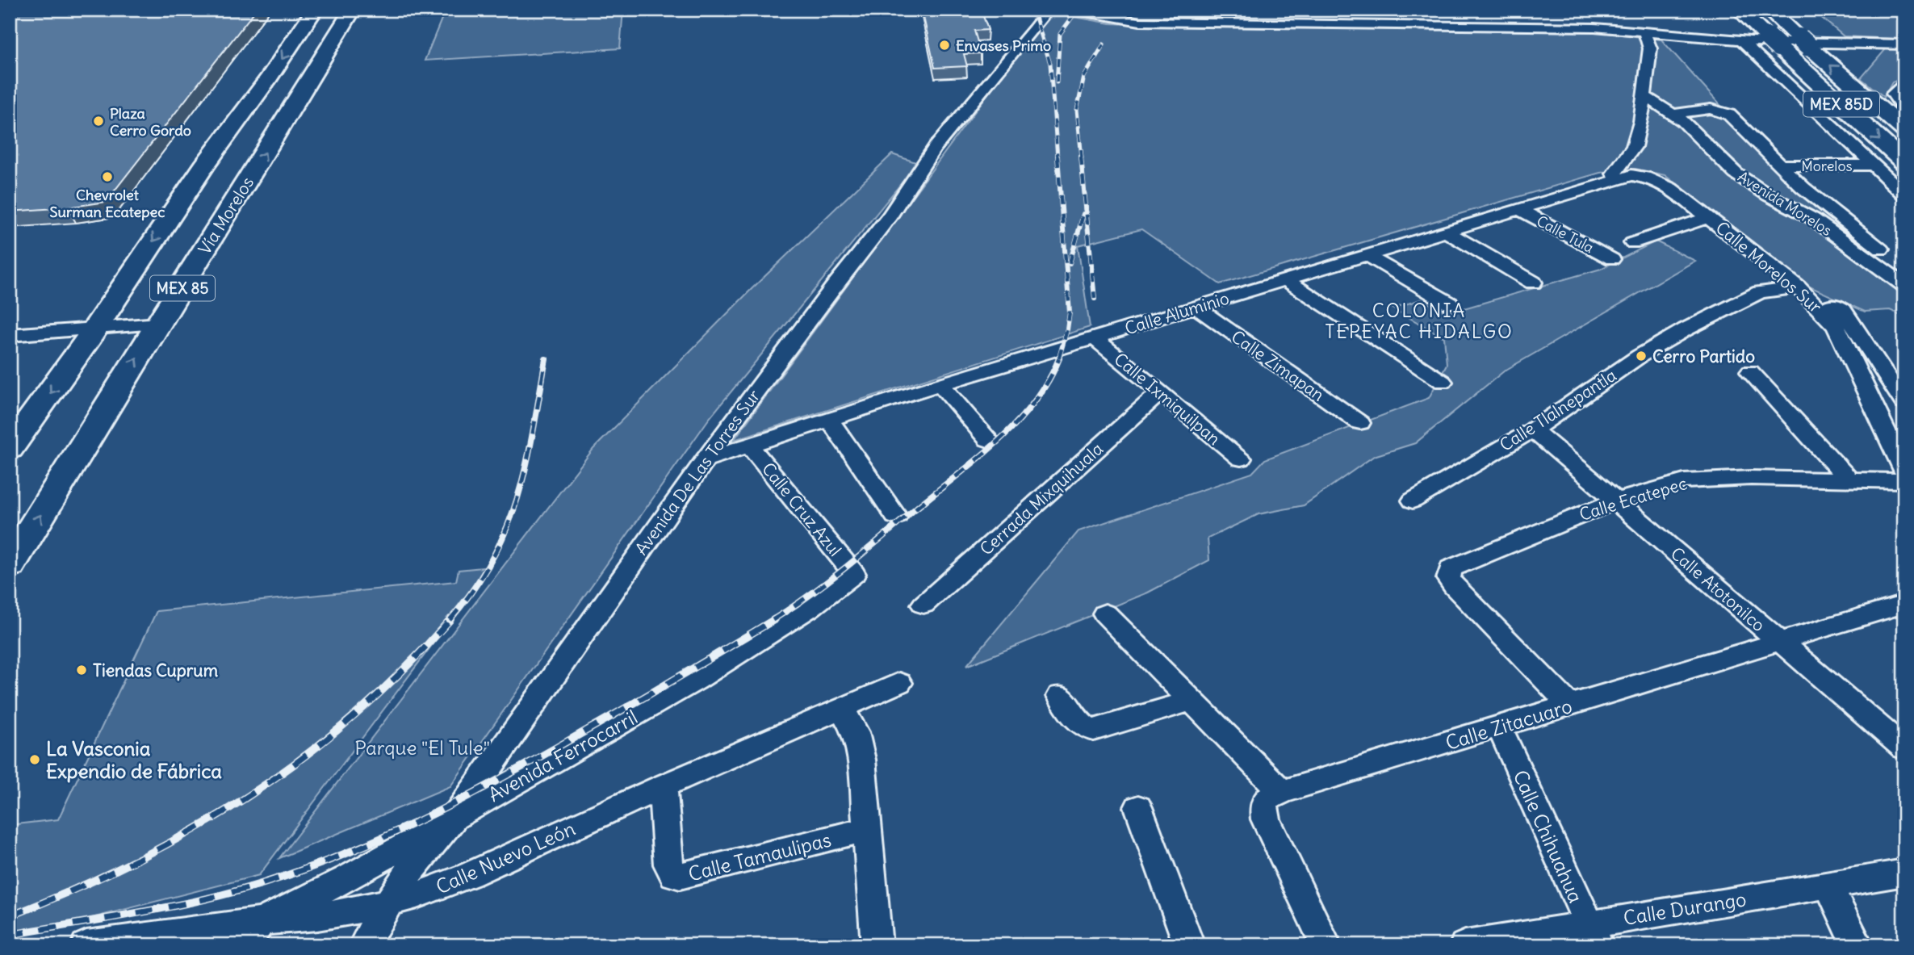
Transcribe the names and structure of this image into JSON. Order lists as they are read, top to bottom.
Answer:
{
  "streets": {
    "main road": ["MEX 85D", "Vía Morelos", "MEX 85"],
    "street": [
      "Morelos",
      "Avenida Morelos",
      "Calle Tula",
      "Calle Morelos Sur",
      "Calle Aluminio",
      "Calle Zimapan",
      "Calle Ixmiquilpan",
      "Calle Tlalnepantla",
      "Avenida De Las Torres Sur",
      "Cerrada Mixquihuala",
      "Calle Ecatepec",
      "Calle Cruz Azul",
      "Calle Atotonilco",
      "Calle Zitacuaro",
      "Avenida Ferrocarril",
      "Calle Chihuahua",
      "Calle Tamaulipas",
      "Calle Nuevo León",
      "Calle Durango"
    ]
  },
  "crossings": [
    ["Morelos", "Avenida Morelos"],
    ["Calle Tula", "Calle Aluminio"],
    ["Calle Morelos Sur", "Calle Aluminio"],
    ["Calle Morelos Sur", "Calle Tlalnepantla"],
    ["Calle Aluminio", "Calle Zimapan"],
    ["Calle Aluminio", "Calle Ixmiquilpan"],
    ["Calle Aluminio", "Avenida De Las Torres Sur"],
    ["Calle Aluminio", "Calle Cruz Azul"],
    ["Calle Ixmiquilpan", "Cerrada Mixquihuala"],
    ["Calle Tlalnepantla", "Calle Atotonilco"],
    ["Avenida De Las Torres Sur", "Avenida Ferrocarril"],
    ["Avenida De Las Torres Sur", "Calle Nuevo León"],
    ["Calle Ecatepec", "Calle Atotonilco"],
    ["Calle Ecatepec", "Calle Zitacuaro"],
    ["Calle Cruz Azul", "Avenida Ferrocarril"],
    ["Calle Atotonilco", "Calle Zitacuaro"],
    ["Calle Zitacuaro", "Calle Chihuahua"],
    ["Avenida Ferrocarril", "Calle Nuevo León"],
    ["Calle Chihuahua", "Calle Durango"],
    ["Calle Tamaulipas", "Calle Nuevo León"]
  ],
  "districts": ["COLONIA TEPEYAC HIDALGO"],
  "parks": ["Parque \"El Tule\""],
  "places": [
    "Envases Primo",
    "Plaza Cerro Gordo",
    "Chevrolet Surman Ecatepec",
    "Cerro Partido",
    "Tiendas Cuprum",
    "La Vasconia Expendio de Fábrica"
  ]
}
